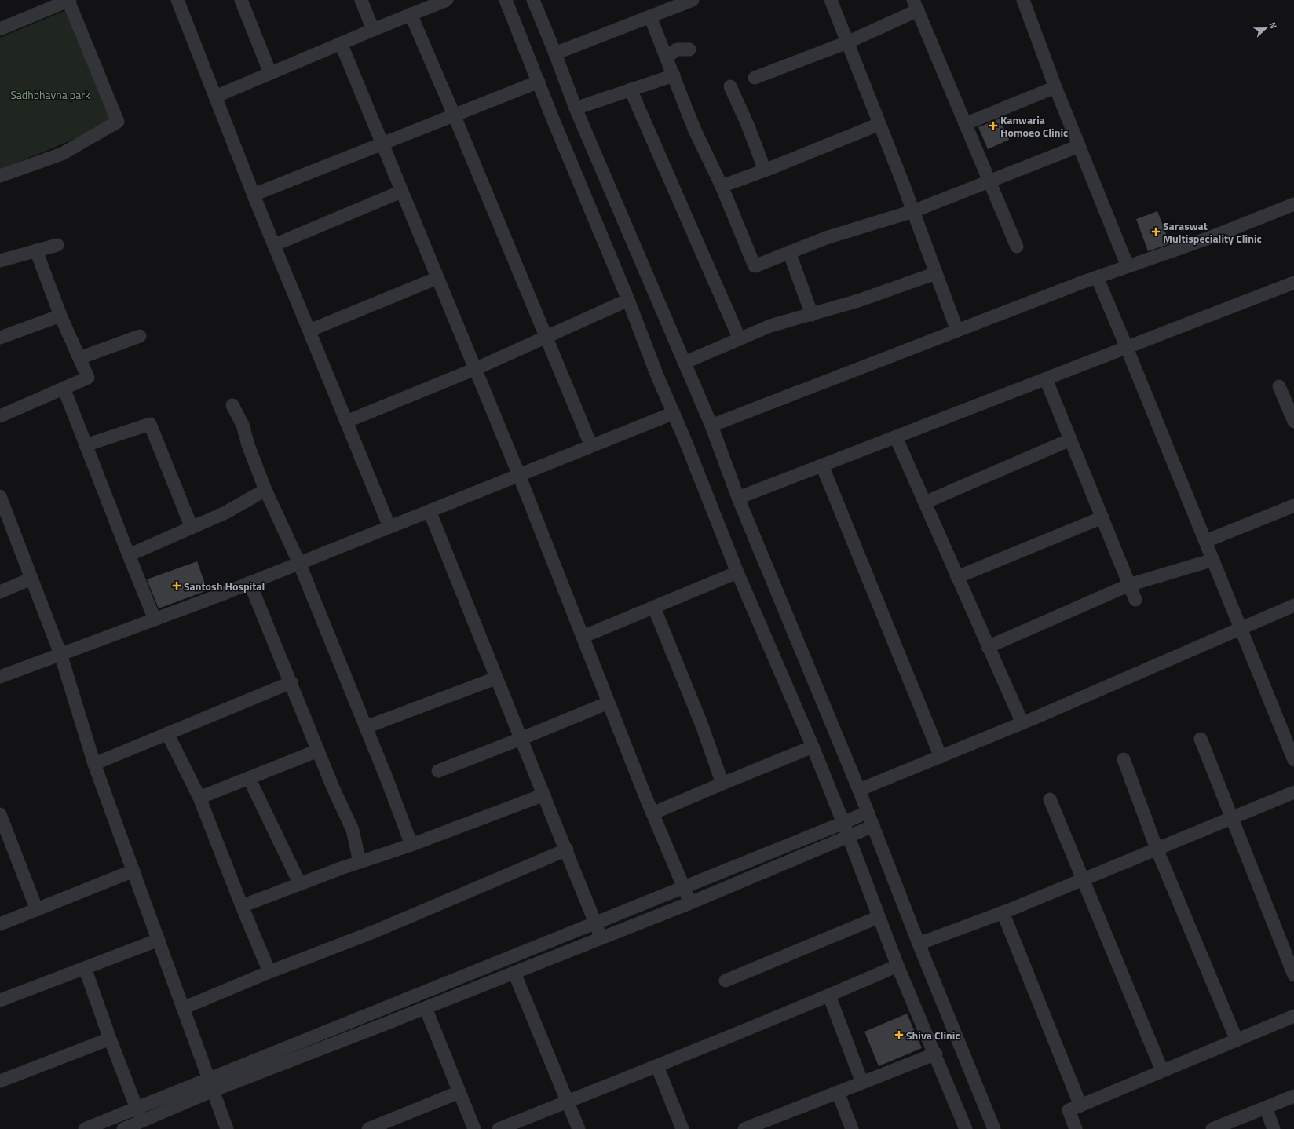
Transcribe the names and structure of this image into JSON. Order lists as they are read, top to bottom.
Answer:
{
  "parks": ["Sadhbhavna park"],
  "places": {
    "health": [
      "Kanwaria Homoeo Clinic",
      "Saraswat Multispeciality Clinic",
      "Santosh Hospital",
      "Shiva Clinic"
    ]
  },
  "north": "right"
}
